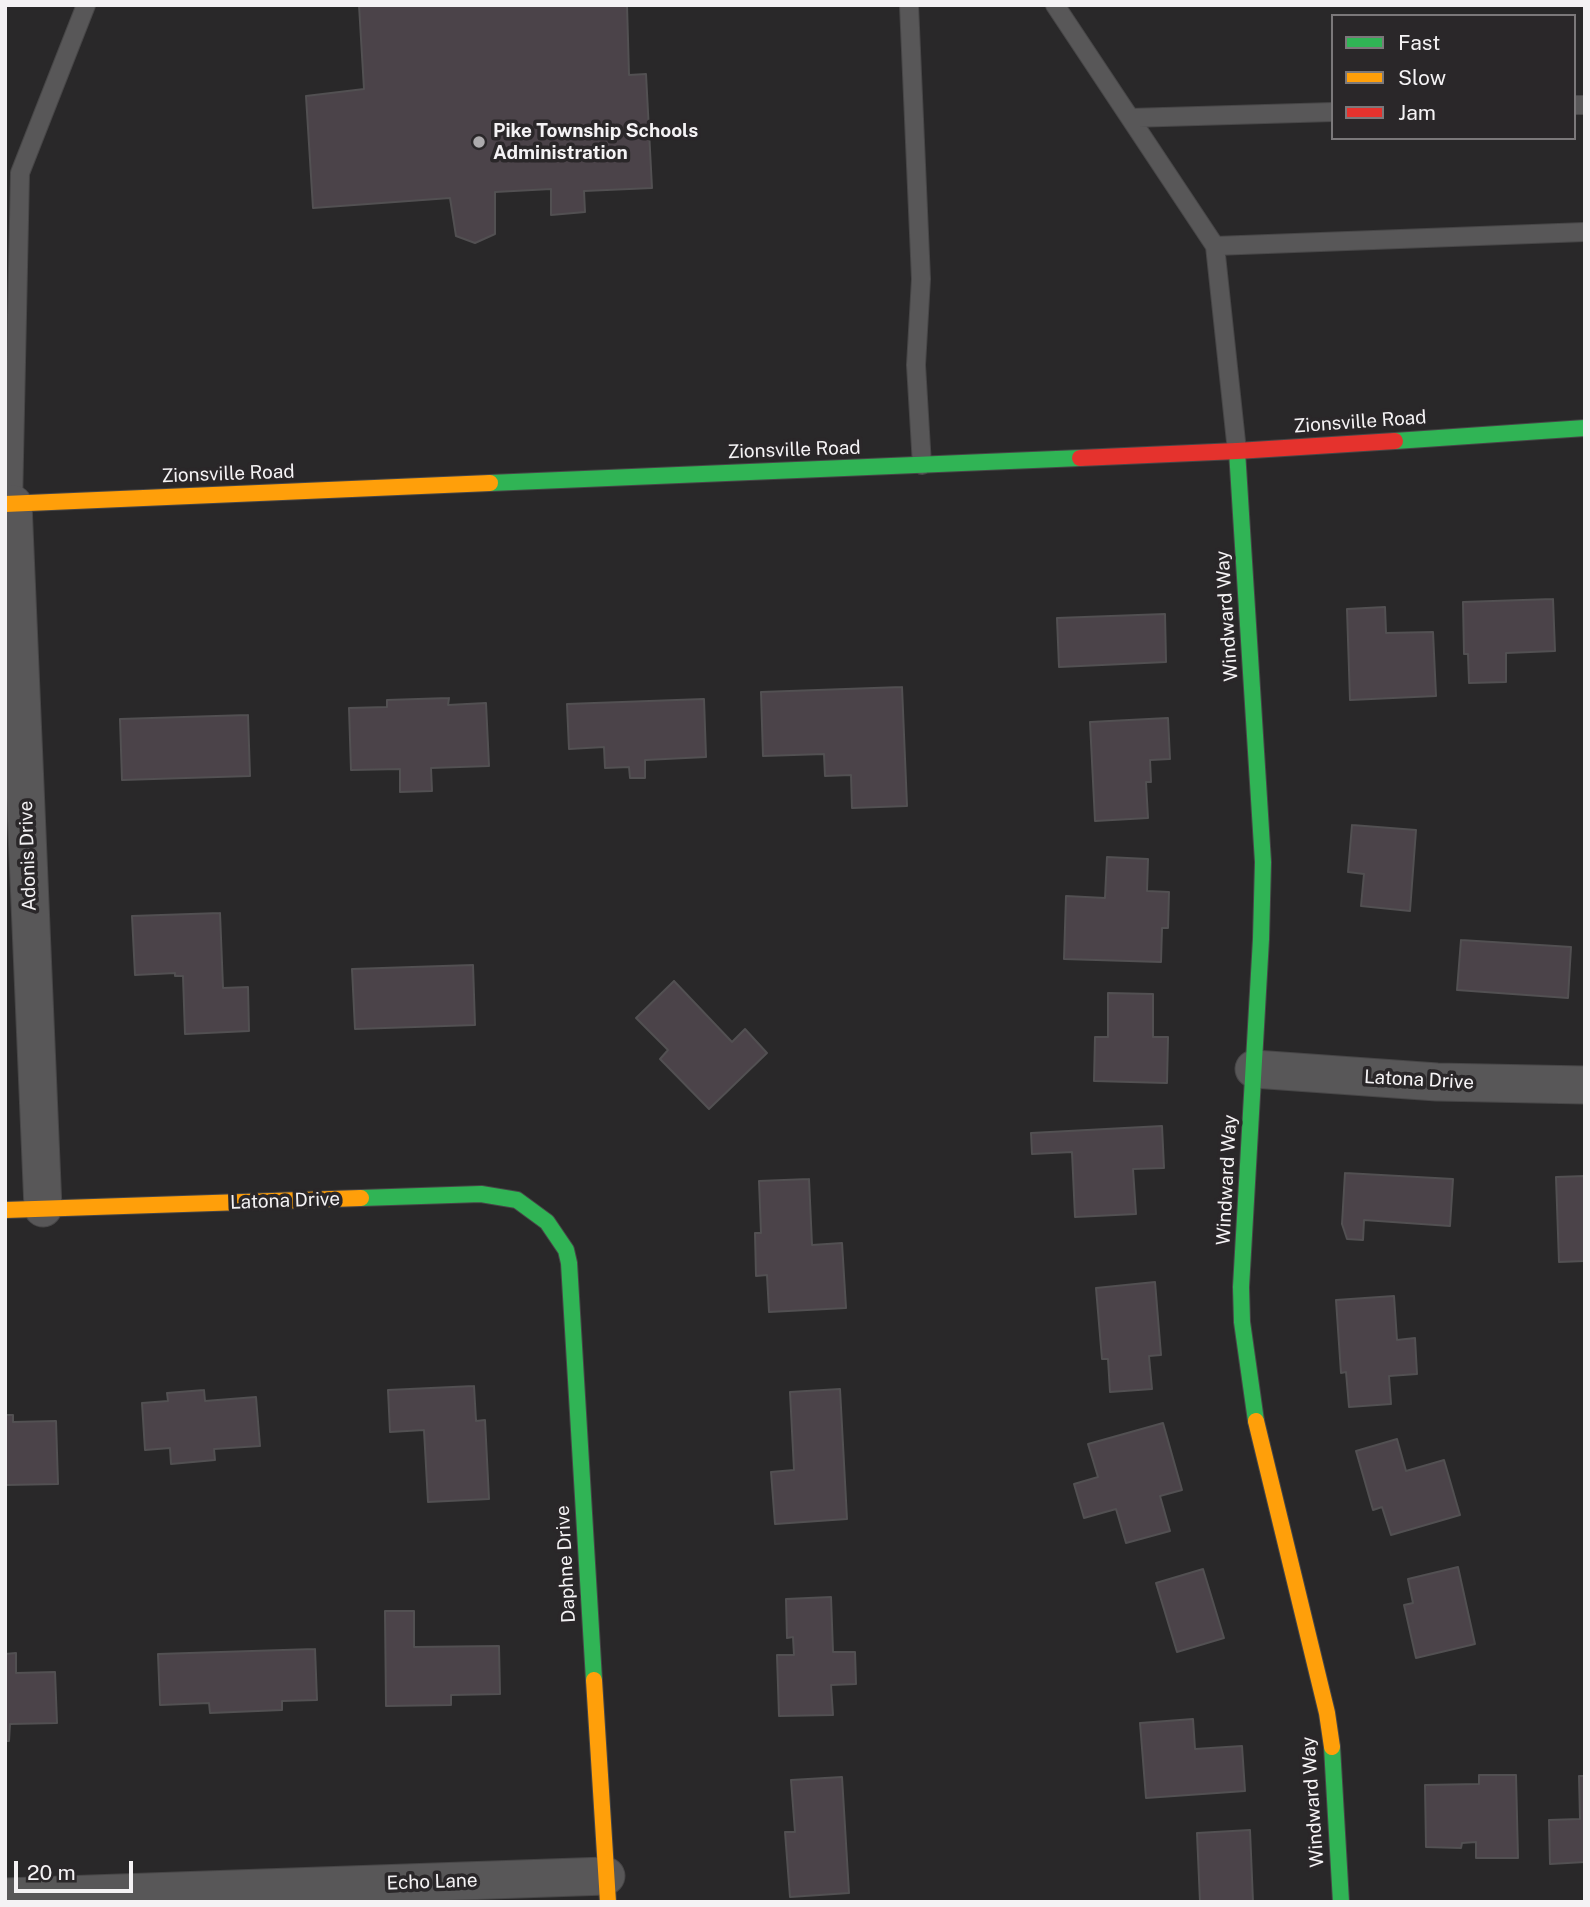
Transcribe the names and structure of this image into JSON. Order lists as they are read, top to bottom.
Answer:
{
  "streets": {
    "street": [
      "Zionsville Road",
      "Windward Way",
      "Adonis Drive",
      "Latona Drive",
      "Daphne Drive",
      "Echo Lane"
    ]
  },
  "crossings": [
    ["Zionsville Road", "Windward Way"],
    ["Zionsville Road", "Adonis Drive"],
    ["Windward Way", "Latona Drive"],
    ["Adonis Drive", "Latona Drive"],
    ["Latona Drive", "Daphne Drive"],
    ["Daphne Drive", "Echo Lane"]
  ],
  "places": ["Pike Township Schools Administration"],
  "legend": ["Fast", "Slow", "Jam"],
  "scale_bar": "20 m"
}
